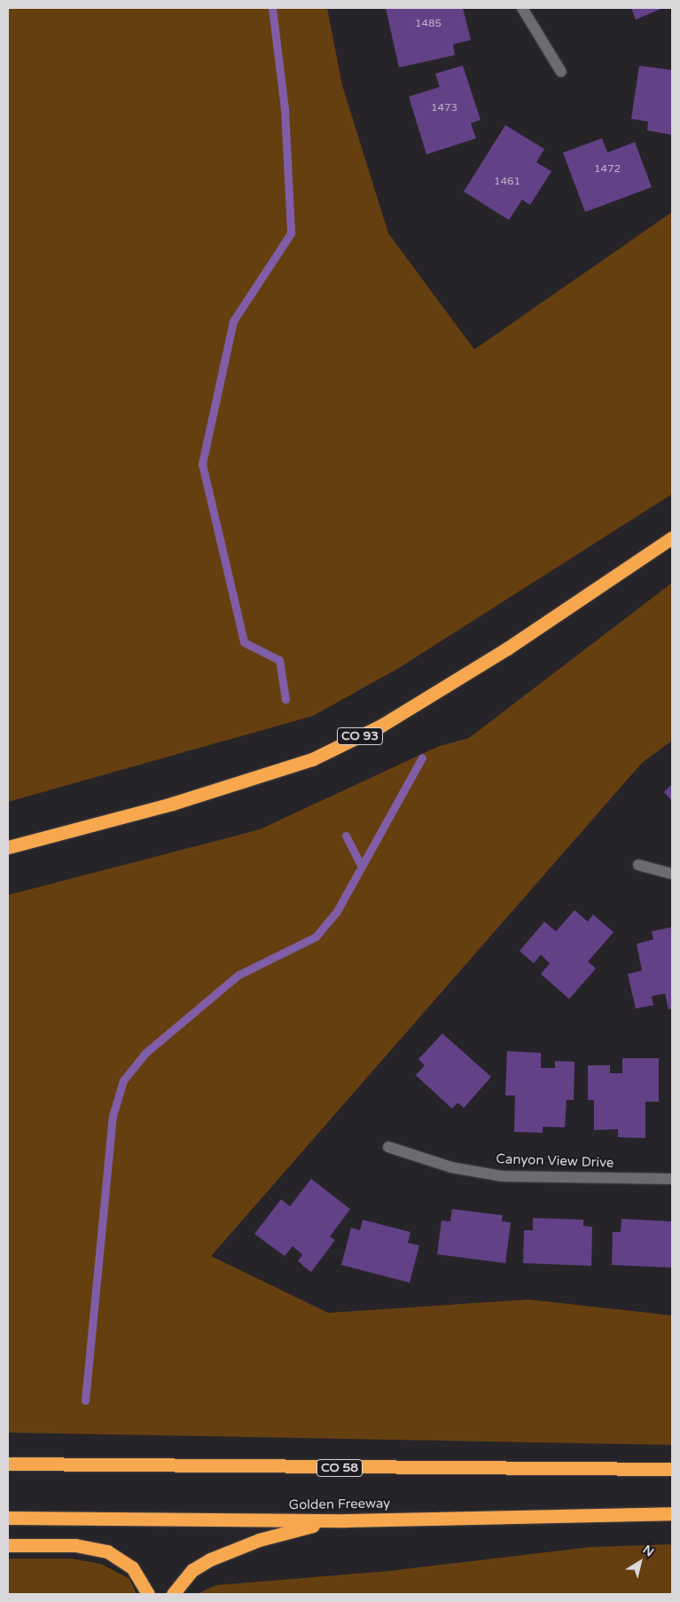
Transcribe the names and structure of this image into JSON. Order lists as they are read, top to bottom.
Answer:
{
  "streets": {
    "highway": ["CO 93", "CO 58", "Golden Freeway"],
    "street": ["Canyon View Drive"]
  },
  "house_numbers": [
    "1485",
    "1473",
    "1472",
    "1461"
  ],
  "north": "top right"
}
